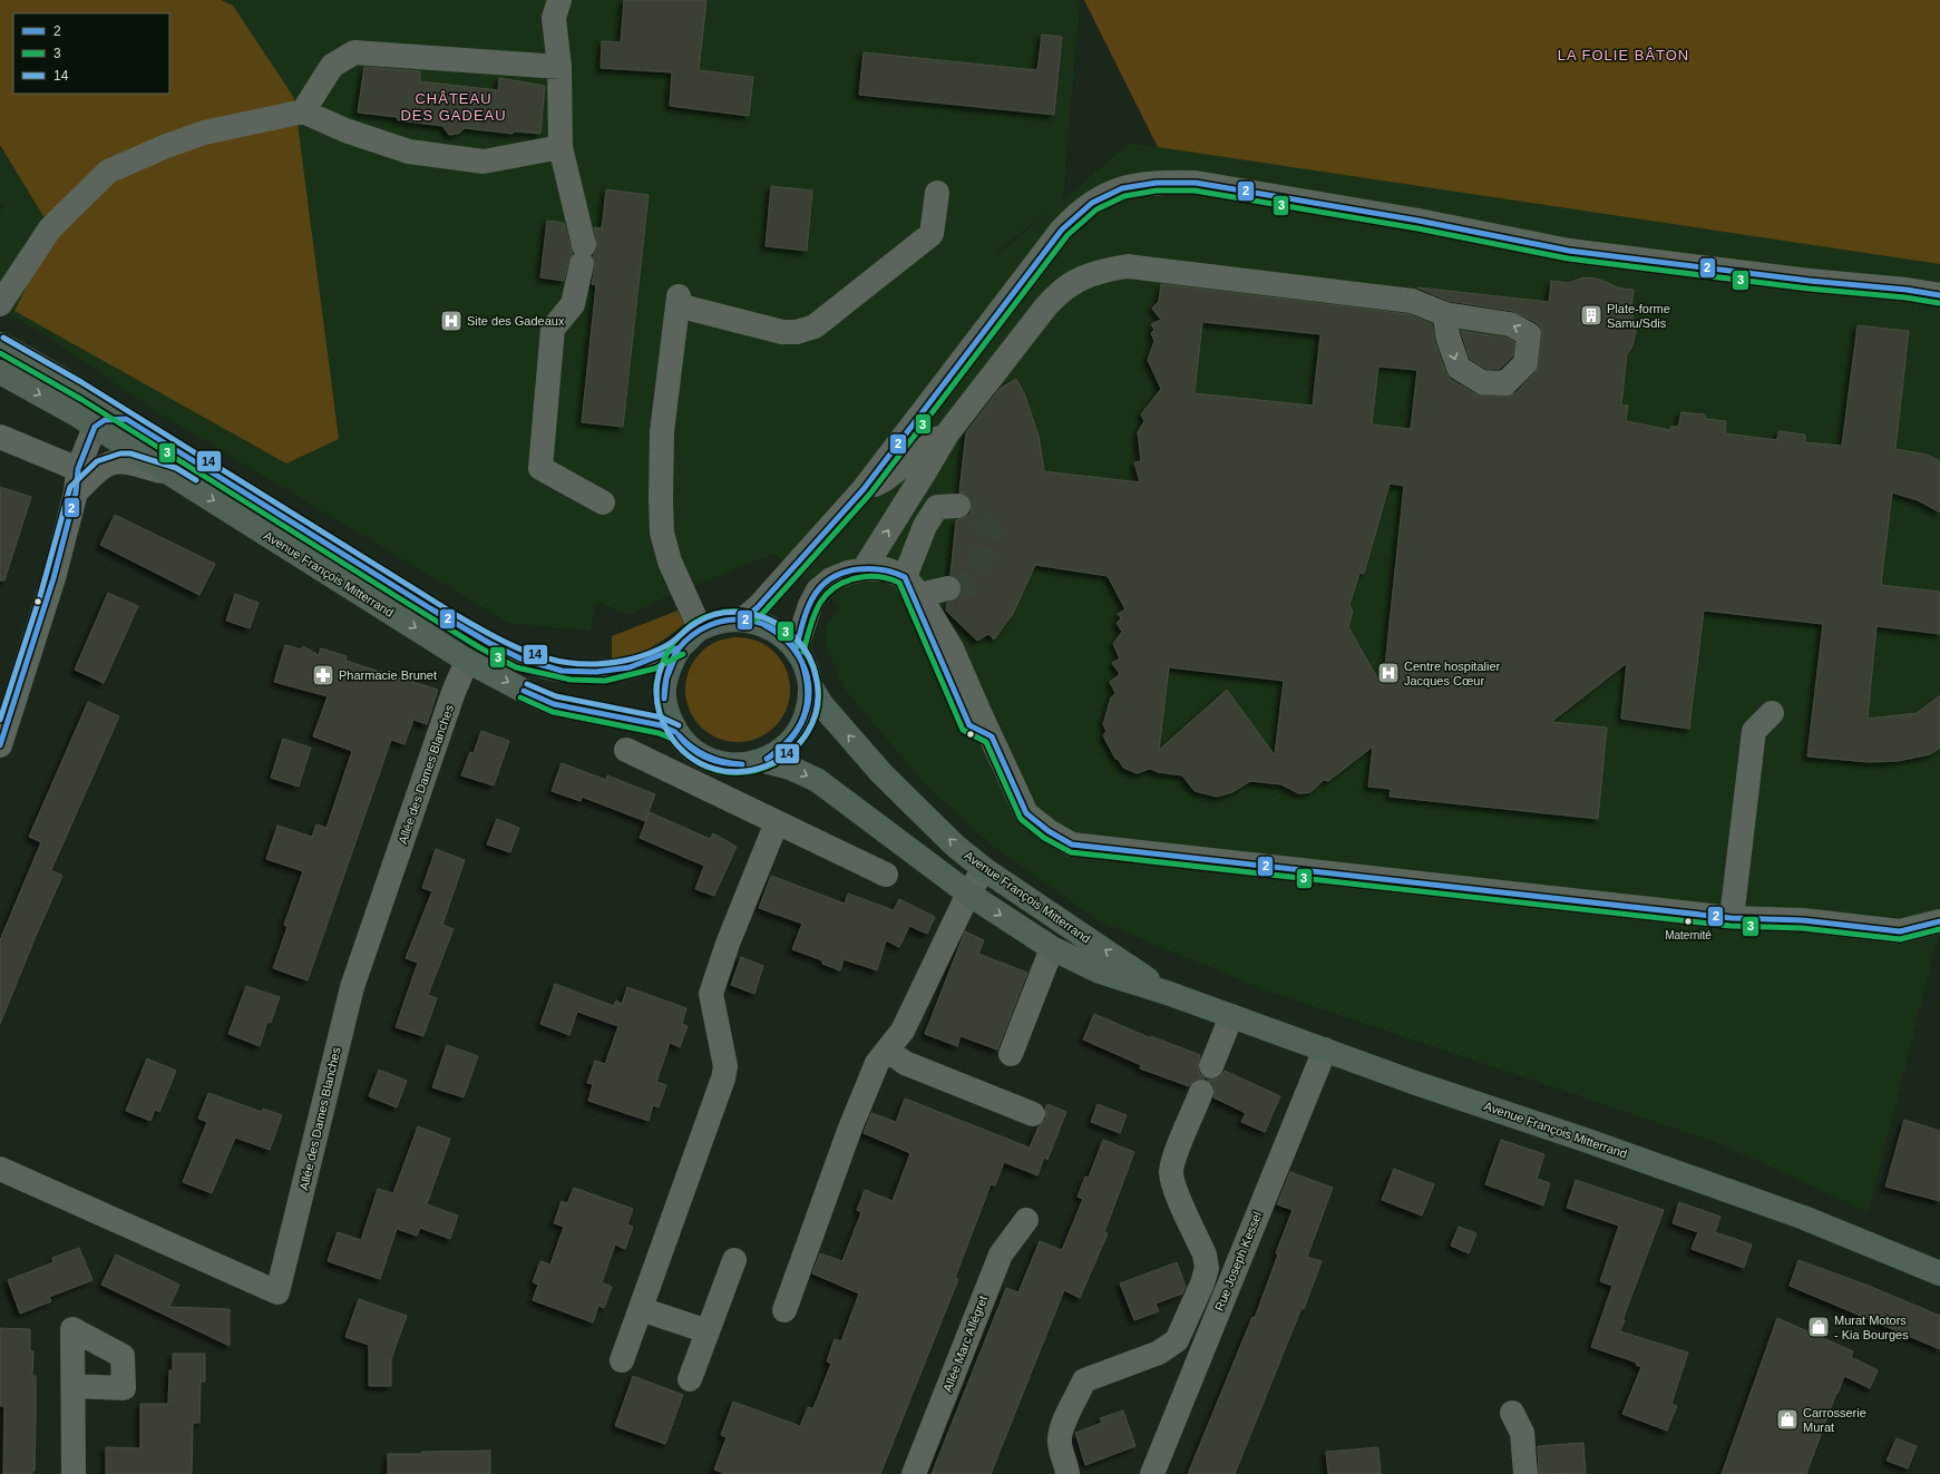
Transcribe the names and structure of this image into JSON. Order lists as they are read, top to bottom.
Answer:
{
  "streets": {
    "main road": ["Avenue François Mitterrand"],
    "street": ["Allée des Dames Blanches", "Rue Joseph Kessel", "Allée Marc Allégret"]
  },
  "crossings": [
    ["Avenue François Mitterrand", "Allée des Dames Blanches"],
    ["Avenue François Mitterrand", "Rue Joseph Kessel"]
  ],
  "districts": ["LA FOLIE BÂTON", "CHÂTEAU DES GADEAU"],
  "places": {
    "building": ["Plate-forme Samu/Sdis"],
    "hospital": ["Site des Gadeaux", "Centre hospitalier Jacques Cœur"],
    "pharmacy": ["Pharmacie Brunet"],
    "other": ["Maternité"],
    "shop": ["Murat Motors - Kia Bourges", "Carrosserie Murat"]
  },
  "lines": ["transit line 2", "transit line 3", "transit line 14"],
  "legend": ["2", "3", "14"]
}
